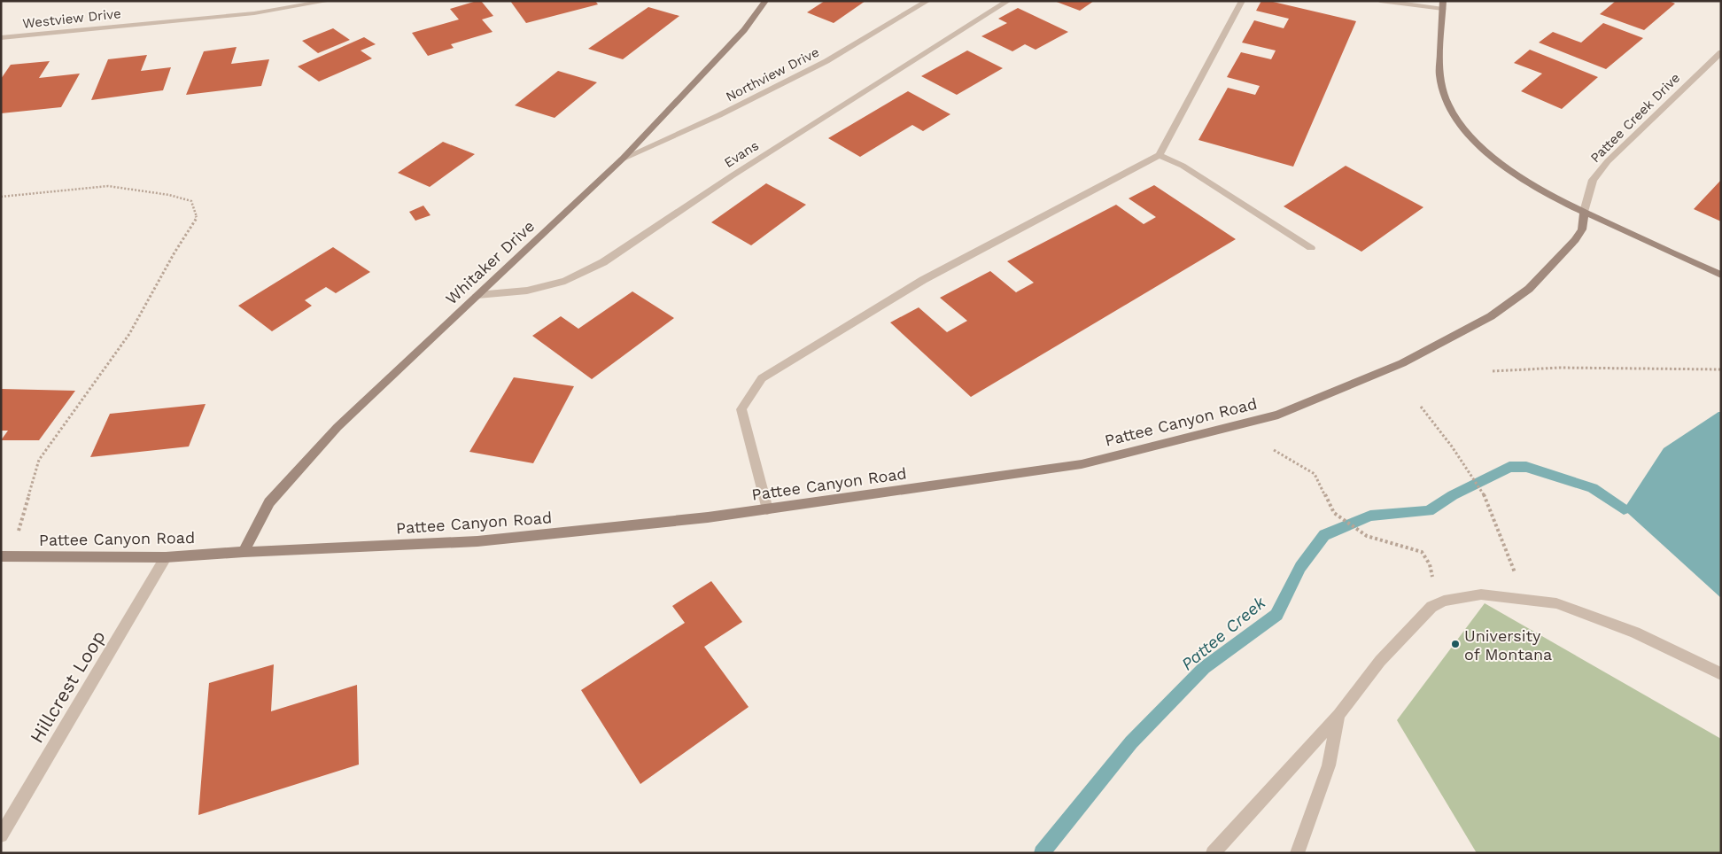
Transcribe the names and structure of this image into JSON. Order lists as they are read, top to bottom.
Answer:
{
  "streets": {
    "street": [
      "Westview Drive",
      "Northview Drive",
      "Pattee Creek Drive",
      "Evans",
      "Whitaker Drive",
      "Pattee Canyon Road",
      "Hillcrest Loop"
    ]
  },
  "crossings": [
    ["Northview Drive", "Whitaker Drive"],
    ["Pattee Creek Drive", "Pattee Canyon Road"],
    ["Evans", "Whitaker Drive"],
    ["Whitaker Drive", "Pattee Canyon Road"],
    ["Pattee Canyon Road", "Hillcrest Loop"]
  ],
  "water": ["Pattee Creek"],
  "places": ["University of Montana"]
}
